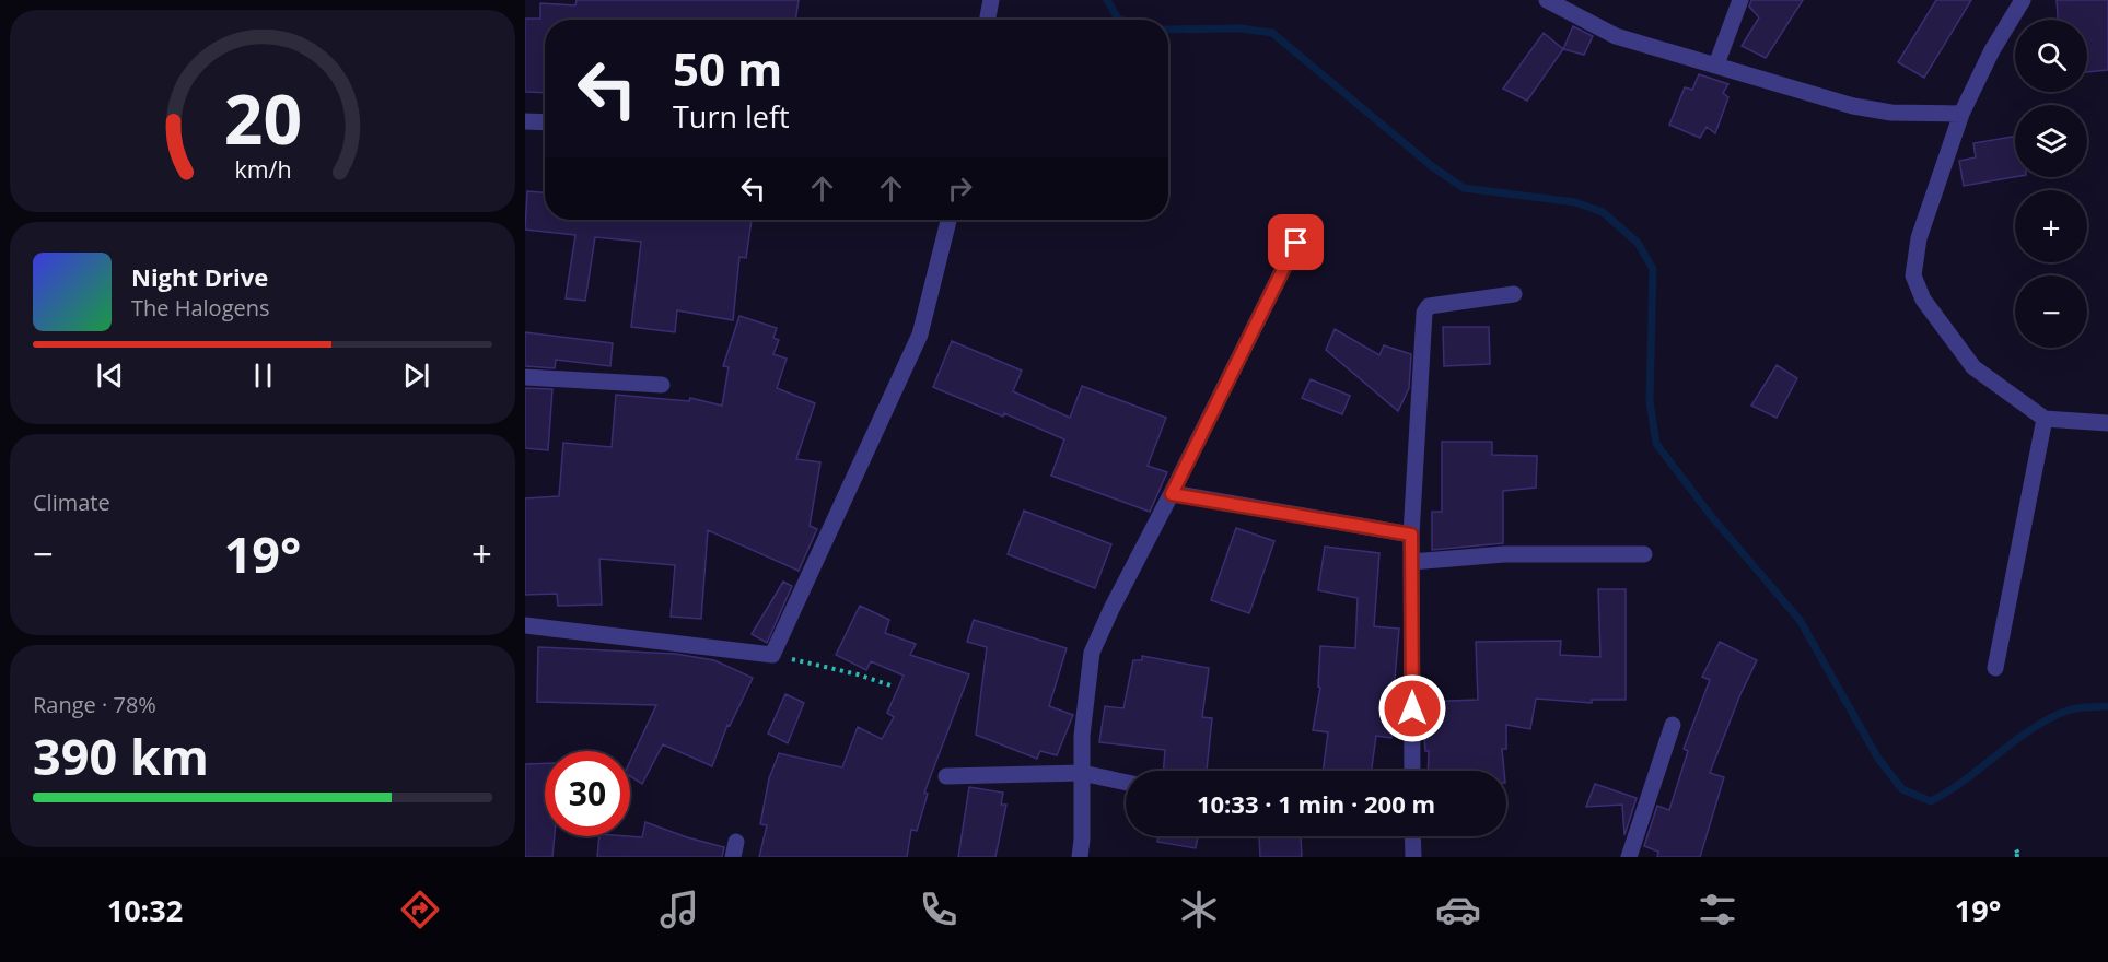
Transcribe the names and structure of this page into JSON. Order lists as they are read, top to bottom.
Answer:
{
  "page": {
    "map_buttons": ["+", "−"],
    "turn": ["50 m", "Turn left"],
    "song": ["Night Drive", "The Halogens"],
    "tile": [
      "Climate",
      ["Range · 78%", "390 km"]
    ],
    "heat": ["−", "19°", "+"],
    "limit": "30",
    "trip": "10:33 · 1 min · 200 m",
    "tabs": ["10:32", "19°"],
    "gauge": ["20", "km/h"]
  }
}
